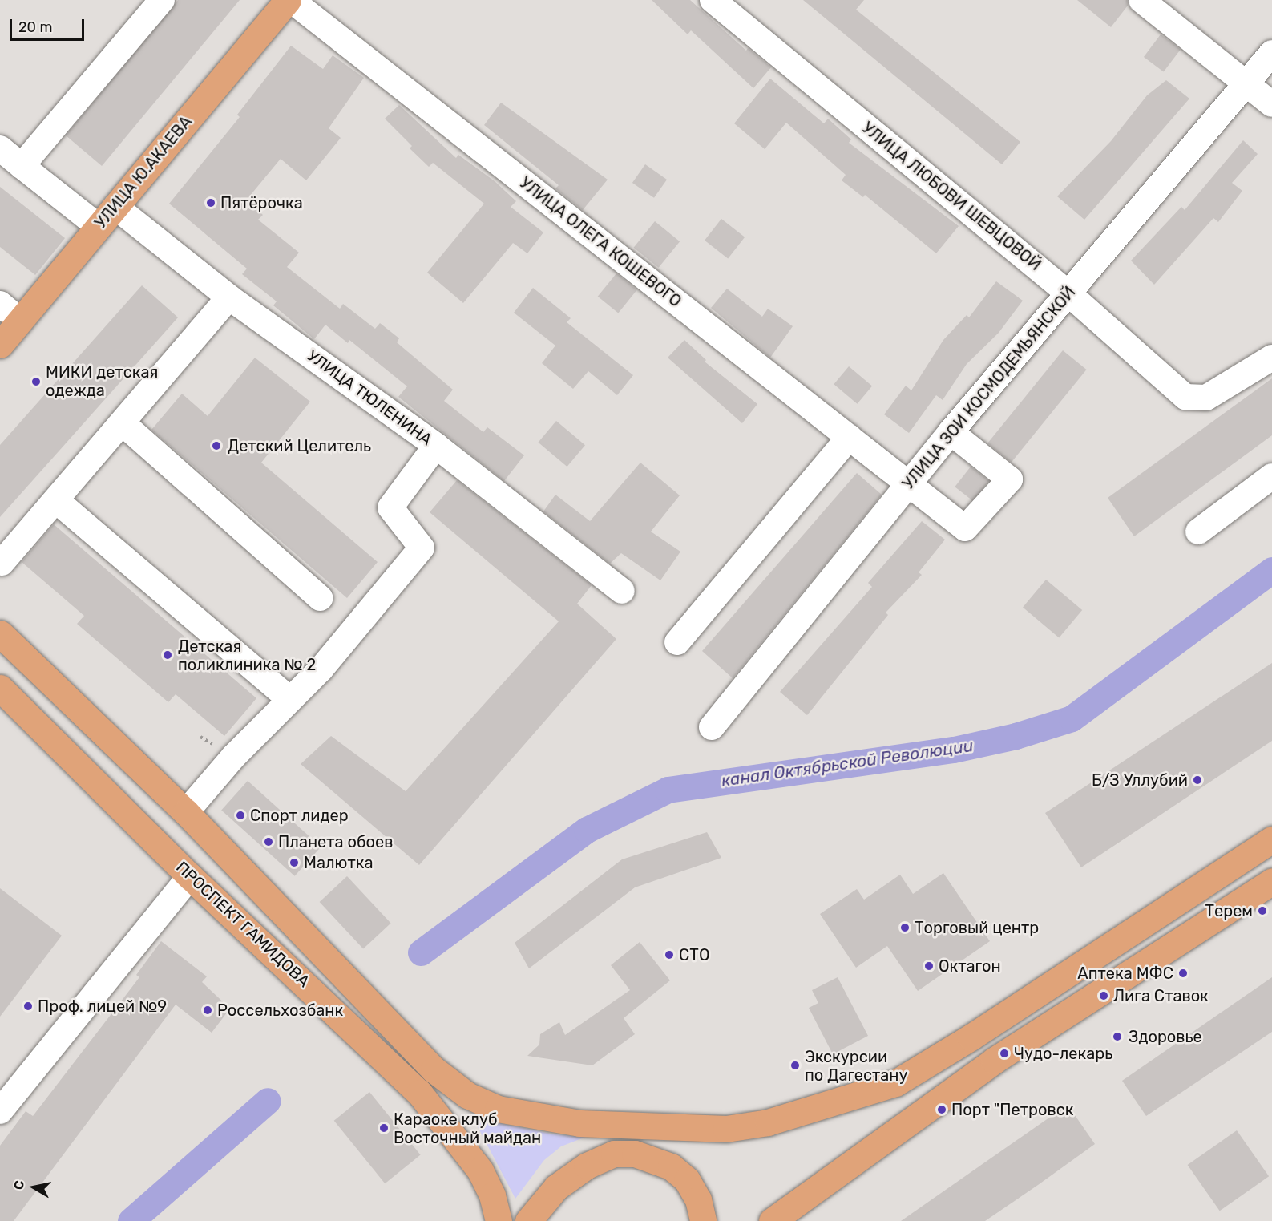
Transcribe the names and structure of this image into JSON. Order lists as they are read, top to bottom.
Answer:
{
  "streets": {
    "main road": ["УЛИЦА Ю.АКАЕВА", "ПРОСПЕКТ ГАМИДОВА"],
    "street": [
      "УЛИЦА ЛЮБОВИ ШЕВЦОВОЙ",
      "УЛИЦА ОЛЕГА КОШЕВОГО",
      "УЛИЦА ЗОИ КОСМОДЕМЬЯНСКОЙ",
      "УЛИЦА ТЮЛЕНИНА"
    ]
  },
  "crossings": [
    ["УЛИЦА Ю.АКАЕВА", "УЛИЦА ОЛЕГА КОШЕВОГО"],
    ["УЛИЦА Ю.АКАЕВА", "УЛИЦА ТЮЛЕНИНА"],
    ["УЛИЦА ЛЮБОВИ ШЕВЦОВОЙ", "УЛИЦА ЗОИ КОСМОДЕМЬЯНСКОЙ"],
    ["УЛИЦА ОЛЕГА КОШЕВОГО", "УЛИЦА ЗОИ КОСМОДЕМЬЯНСКОЙ"]
  ],
  "water": ["канал Октябрьской Революции"],
  "places": [
    "Пятёрочка",
    "МИКИ детская одежда",
    "Детский Целитель",
    "Детская поликлиника № 2",
    "Б/З Уллубий",
    "Спорт лидер",
    "Планета обоев",
    "Малютка",
    "Терем",
    "Торговый центр",
    "СТО",
    "Октагон",
    "Аптека МФС",
    "Лига Ставок",
    "Проф. лицей №9",
    "Россельхозбанк",
    "Здоровье",
    "Чудо-лекарь",
    "Экскурсии по Дагестану",
    "Порт \"Петровск",
    "Караоке клуб Восточный майдан"
  ],
  "scale_bar": "20 m",
  "north": "left"
}
